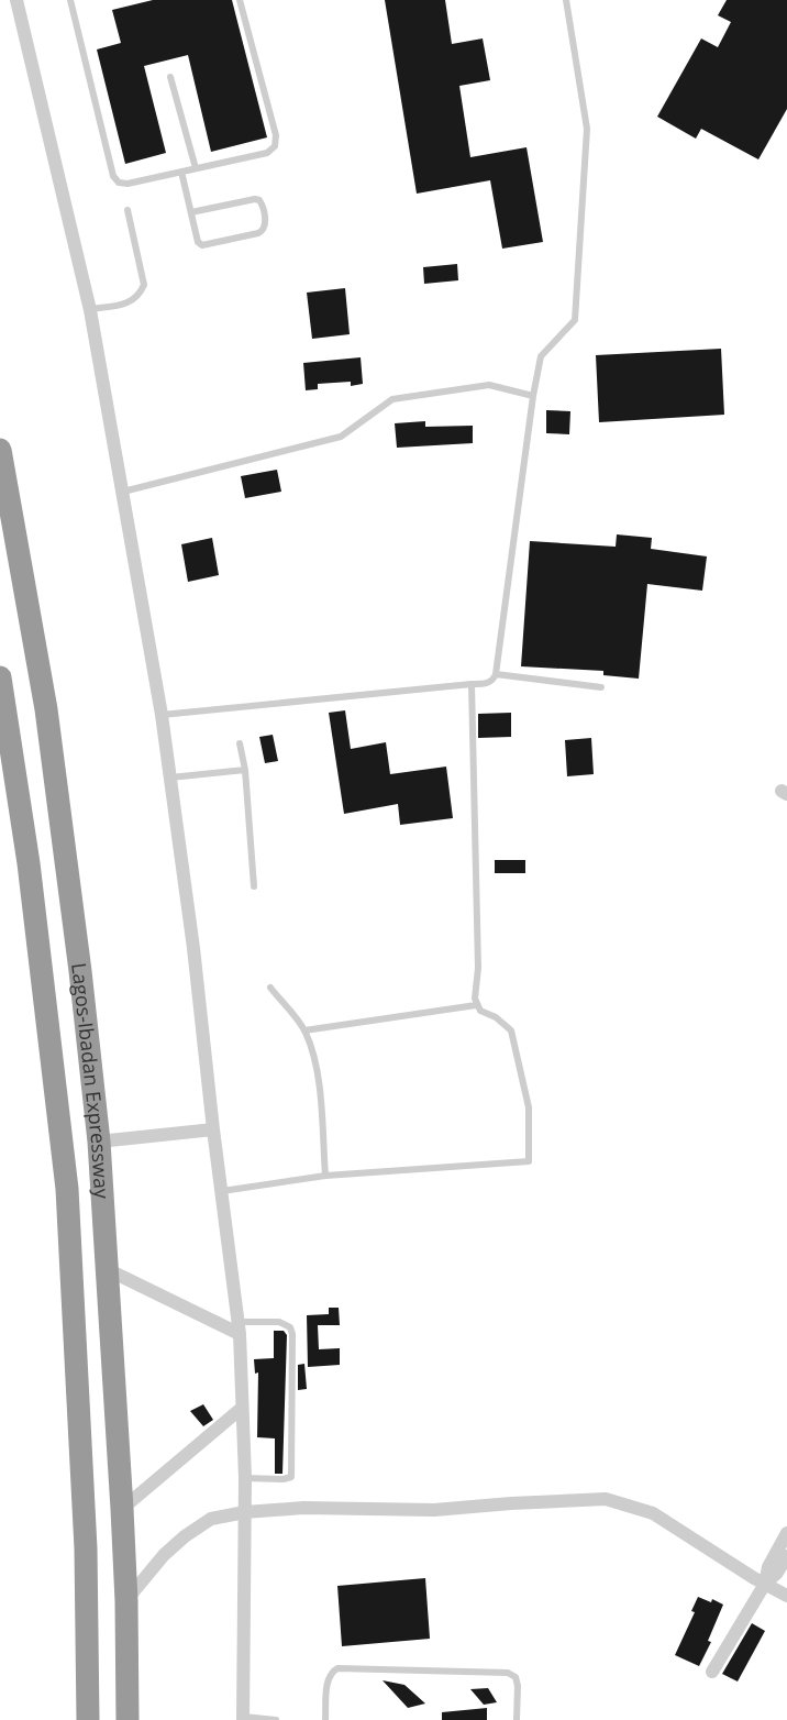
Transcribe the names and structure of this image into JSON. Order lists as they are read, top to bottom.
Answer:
{
  "streets": {
    "highway": ["Lagos-Ibadan Expressway"]
  }
}
